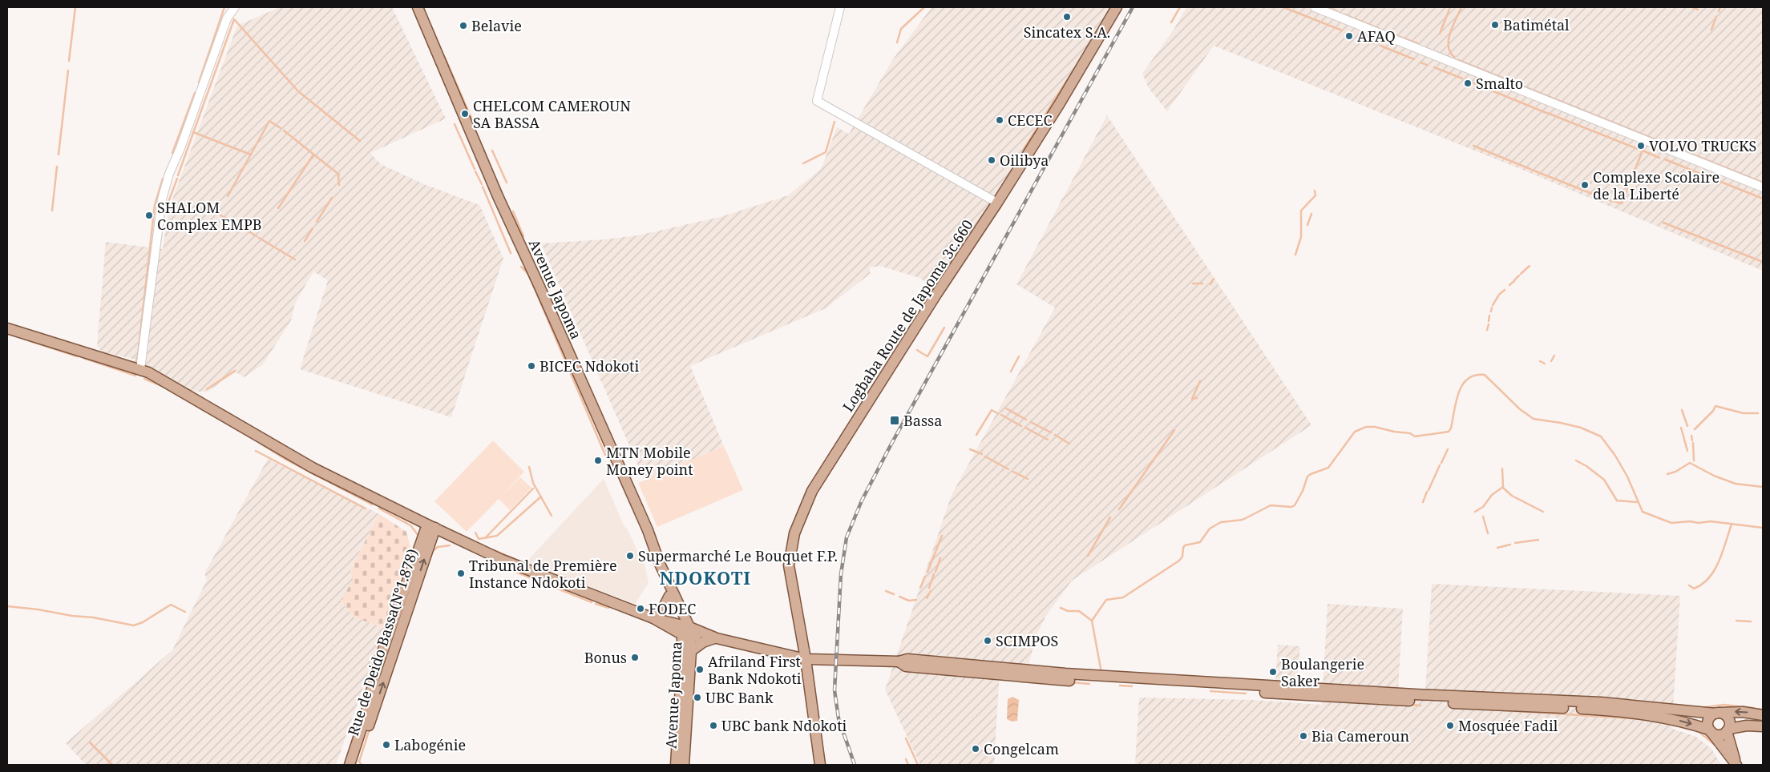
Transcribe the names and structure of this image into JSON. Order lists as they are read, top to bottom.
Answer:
{
  "streets": {
    "main road": ["Avenue Japoma", "Logbaba Route de Japoma 3c.660", "Rue de Deido Bassa(N°1.878)"]
  },
  "districts": ["NDOKOTI"],
  "places": {
    "other": [
      "Sincatex S.A.",
      "Batimétal",
      "Belavie",
      "AFAQ",
      "Smalto",
      "CHELCOM CAMEROUN SA BASSA",
      "CECEC",
      "VOLVO TRUCKS",
      "Oilibya",
      "Complexe Scolaire de la Liberté",
      "SHALOM Complex EMPB",
      "BICEC Ndokoti",
      "MTN Mobile Money point",
      "Supermarché Le Bouquet F.P.",
      "Tribunal de Première Instance Ndokoti",
      "FODEC",
      "SCIMPOS",
      "Bonus",
      "Afriland First Bank Ndokoti",
      "Boulangerie Saker",
      "UBC Bank",
      "UBC bank Ndokoti",
      "Mosquée Fadil",
      "Bia Cameroun",
      "Labogénie",
      "Congelcam"
    ],
    "transit": ["Bassa"]
  }
}
